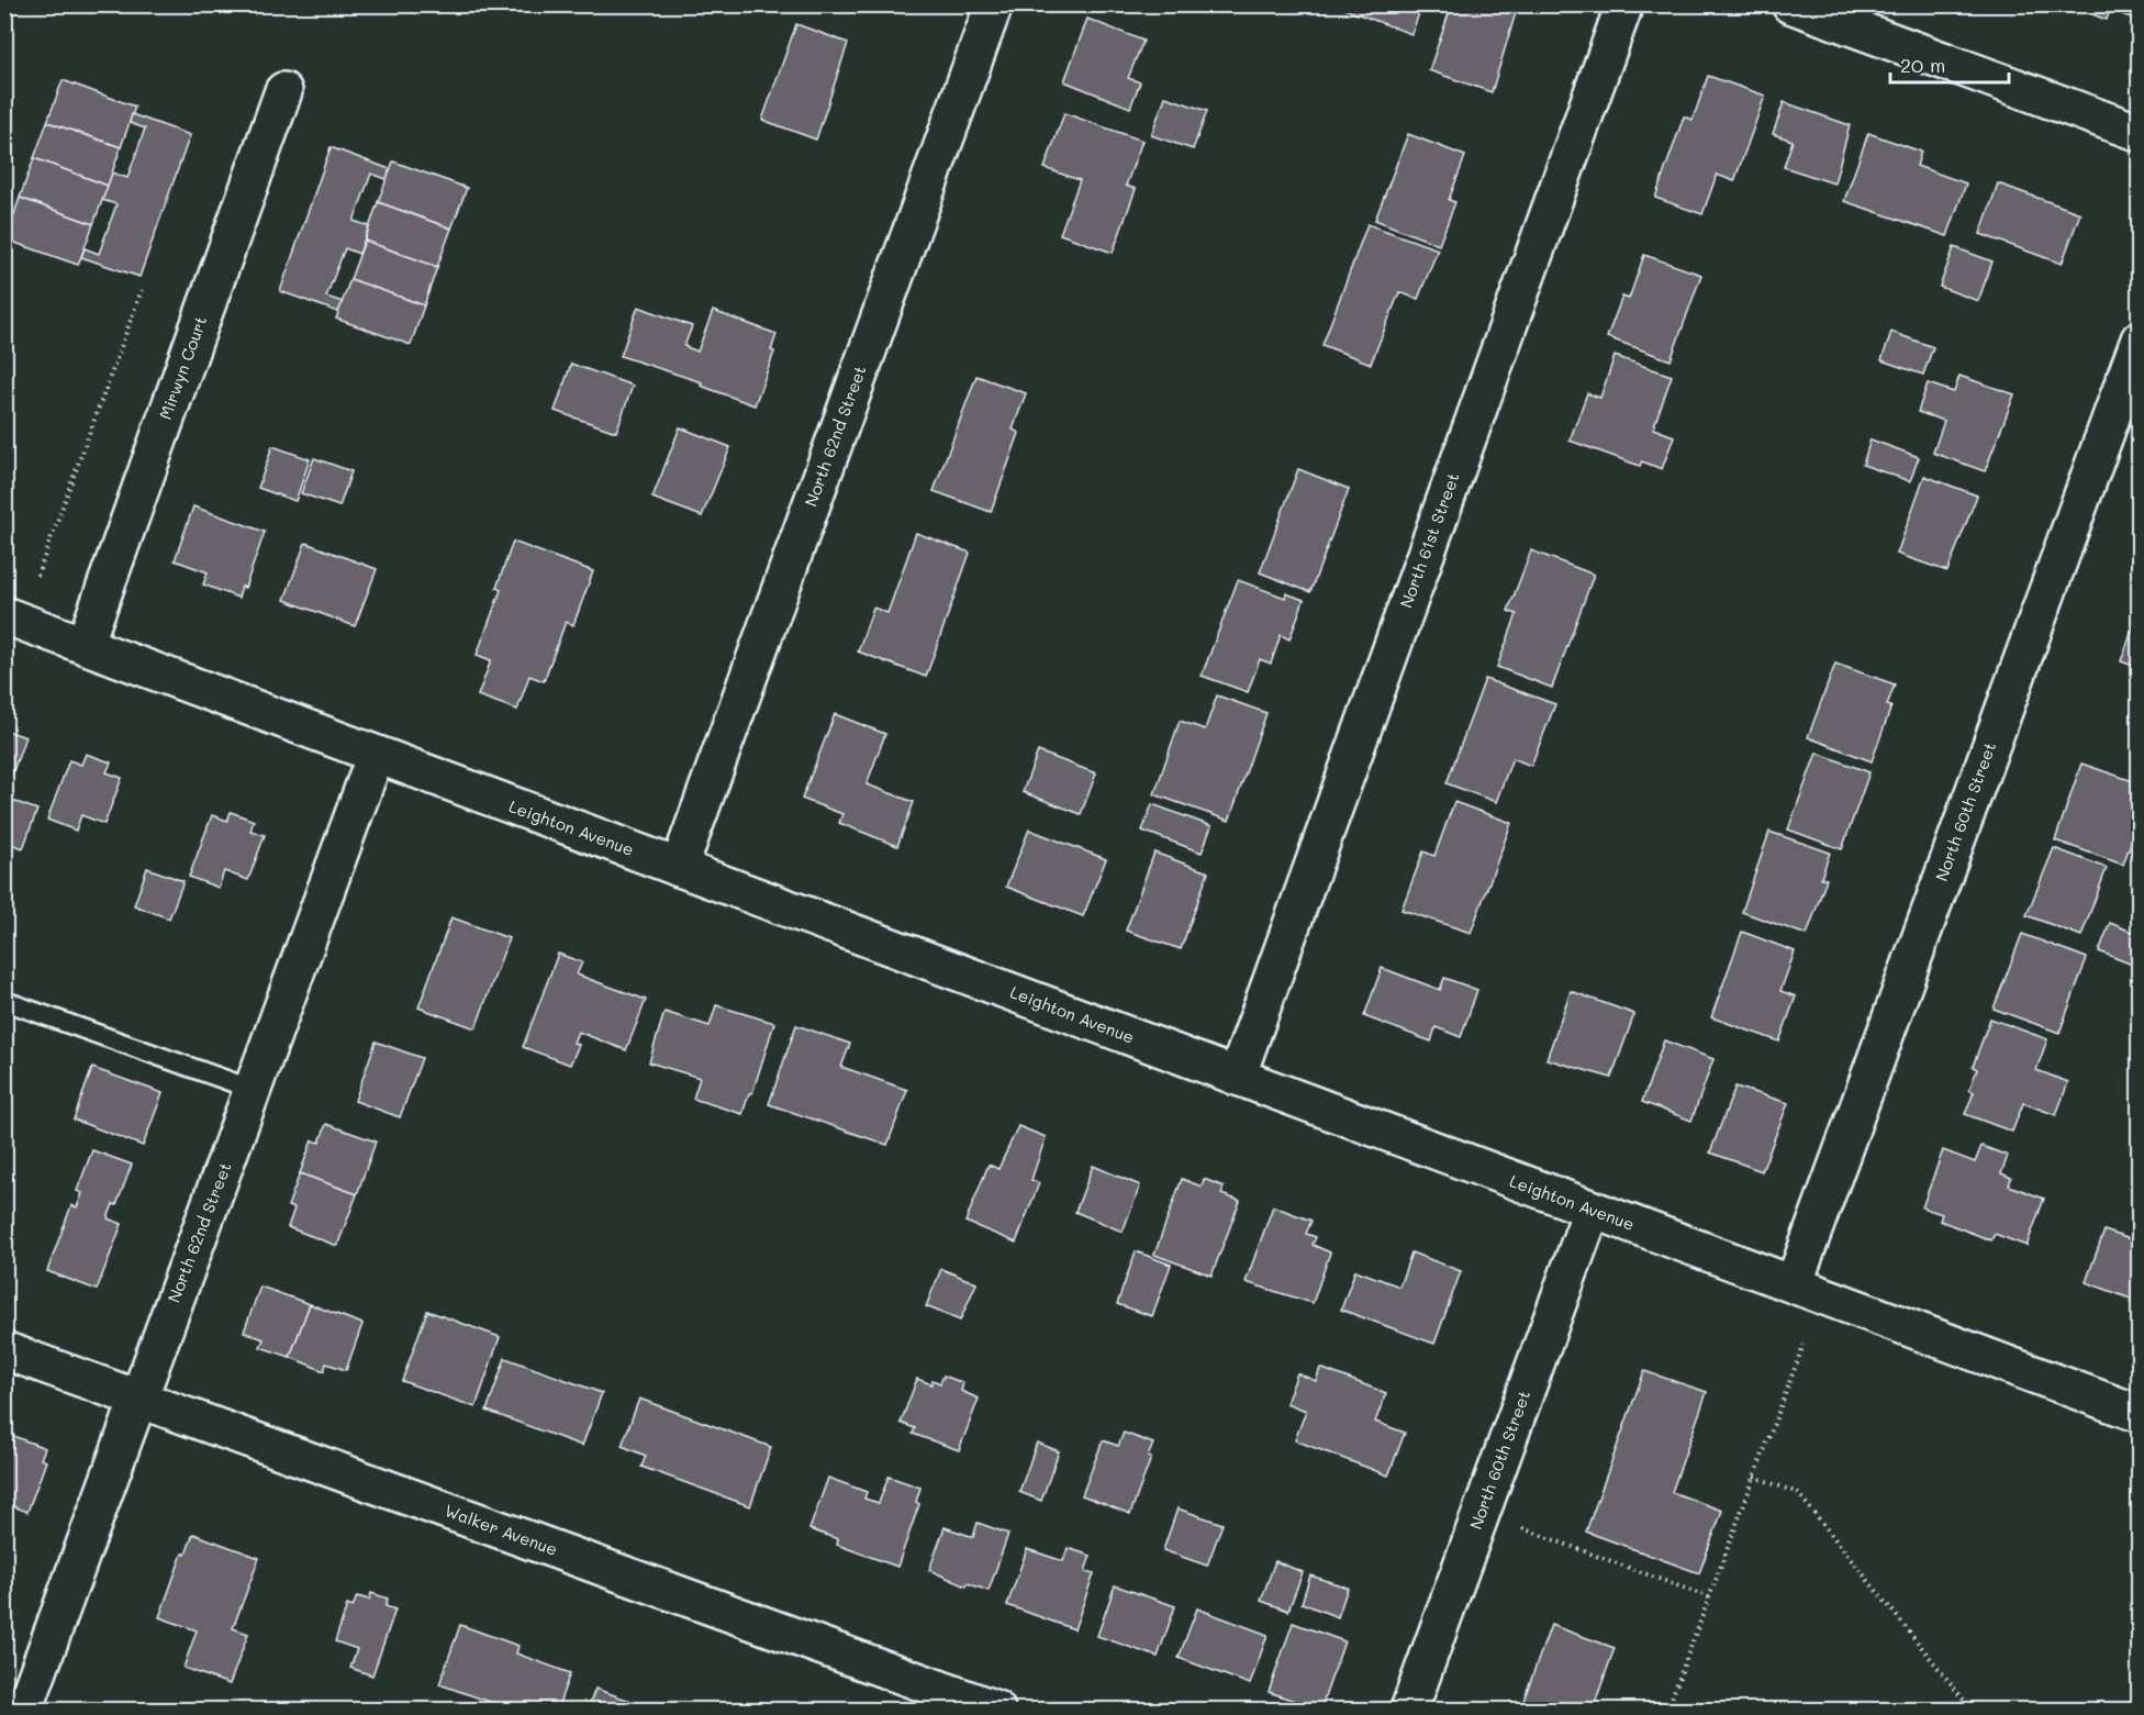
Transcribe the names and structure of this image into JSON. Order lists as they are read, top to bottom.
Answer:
{
  "streets": {
    "street": [
      "Mirwyn Court",
      "North 62nd Street",
      "North 61st Street",
      "North 60th Street",
      "Leighton Avenue",
      "Walker Avenue"
    ]
  },
  "crossings": [
    ["Mirwyn Court", "Leighton Avenue"],
    ["North 62nd Street", "Leighton Avenue"],
    ["North 62nd Street", "Walker Avenue"],
    ["North 61st Street", "Leighton Avenue"],
    ["North 60th Street", "Leighton Avenue"]
  ],
  "scale_bar": "20 m"
}
